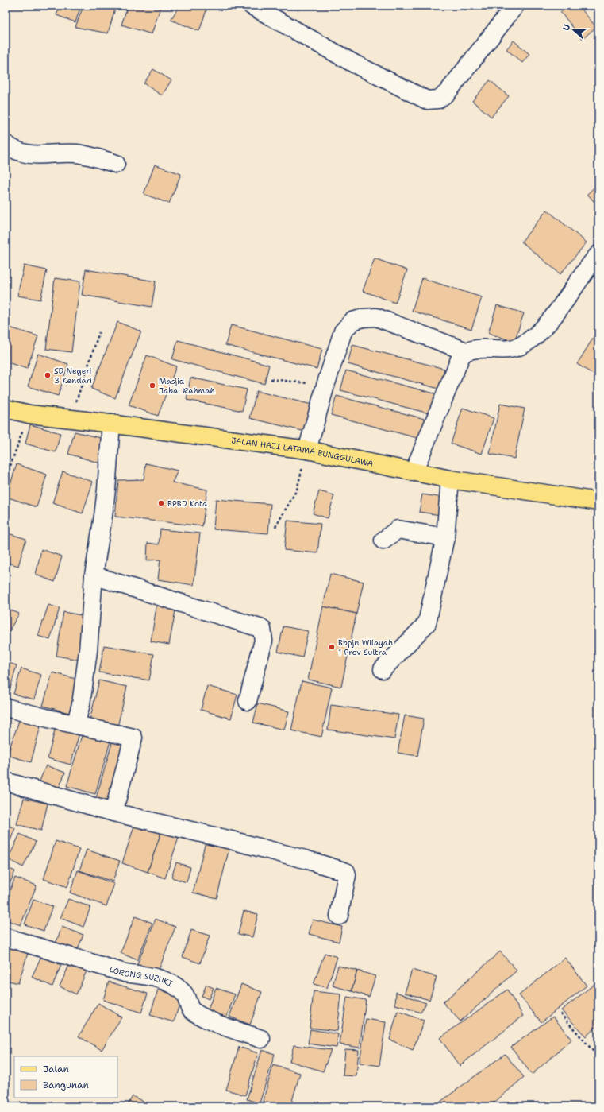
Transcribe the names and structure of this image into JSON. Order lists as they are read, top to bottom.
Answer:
{
  "streets": {
    "main road": ["JALAN HAJI LATAMA BUNGGULAWA"],
    "street": ["LORONG SUZUKI"]
  },
  "places": [
    "SD Negeri 3 Kendari",
    "Masjid Jabal Rahmah",
    "BPBD Kota",
    "Bbpjn Wilayah 1 Prov Sultra"
  ],
  "legend": ["Jalan", "Bangunan"],
  "north": "left"
}
